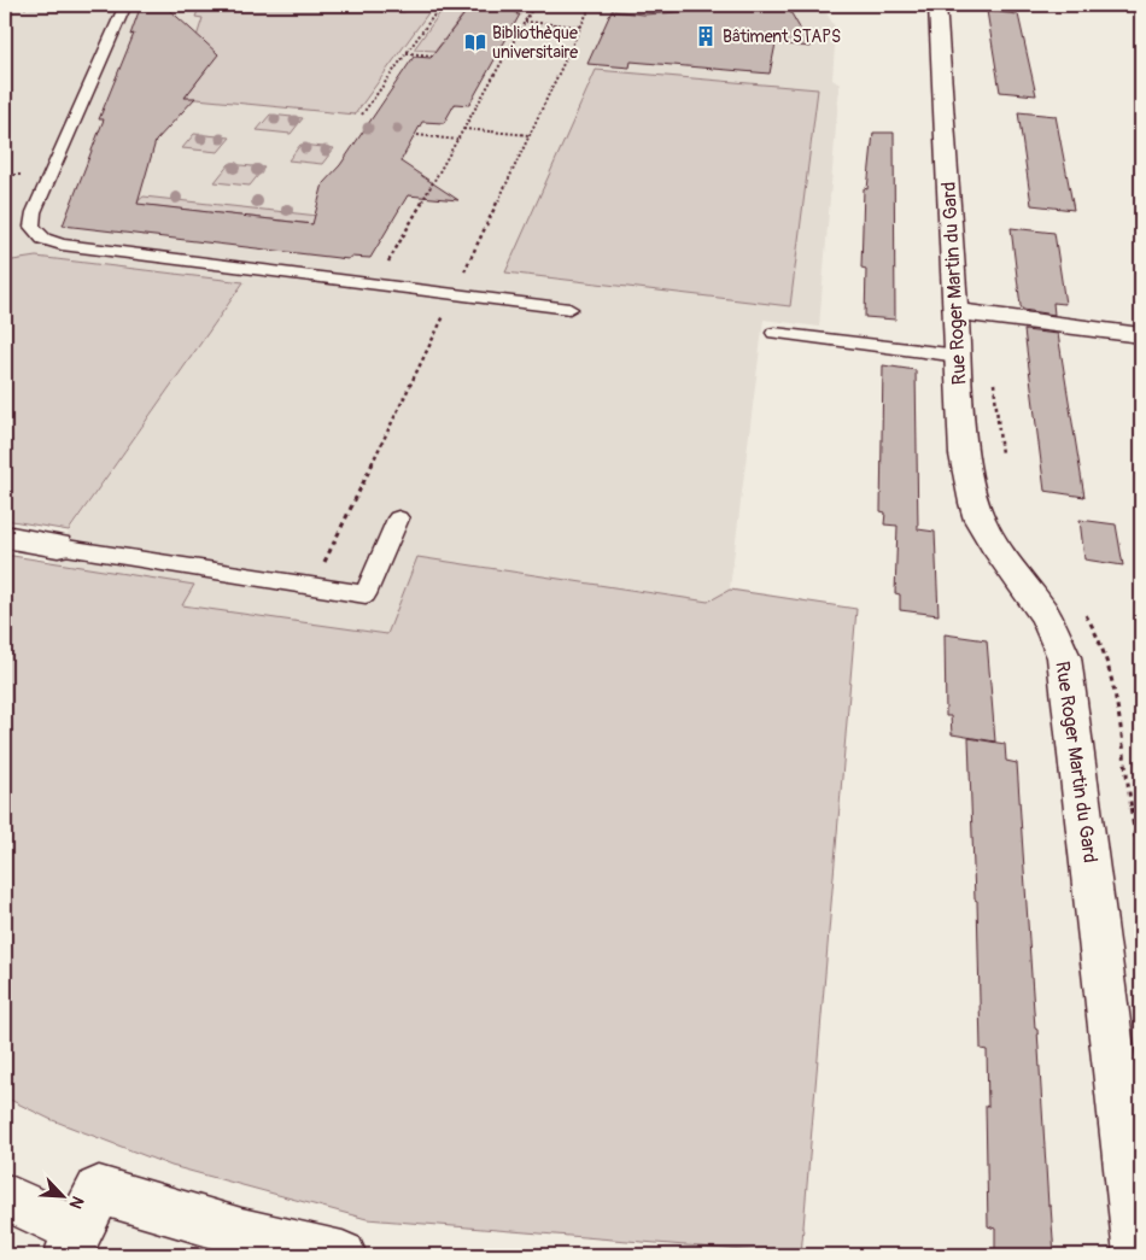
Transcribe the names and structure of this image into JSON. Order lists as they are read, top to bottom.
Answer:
{
  "streets": {
    "street": ["Rue Roger Martin du Gard"]
  },
  "places": {
    "building": ["Bâtiment STAPS"],
    "library": ["Bibliothèque universitaire"]
  },
  "north": "bottom right"
}
